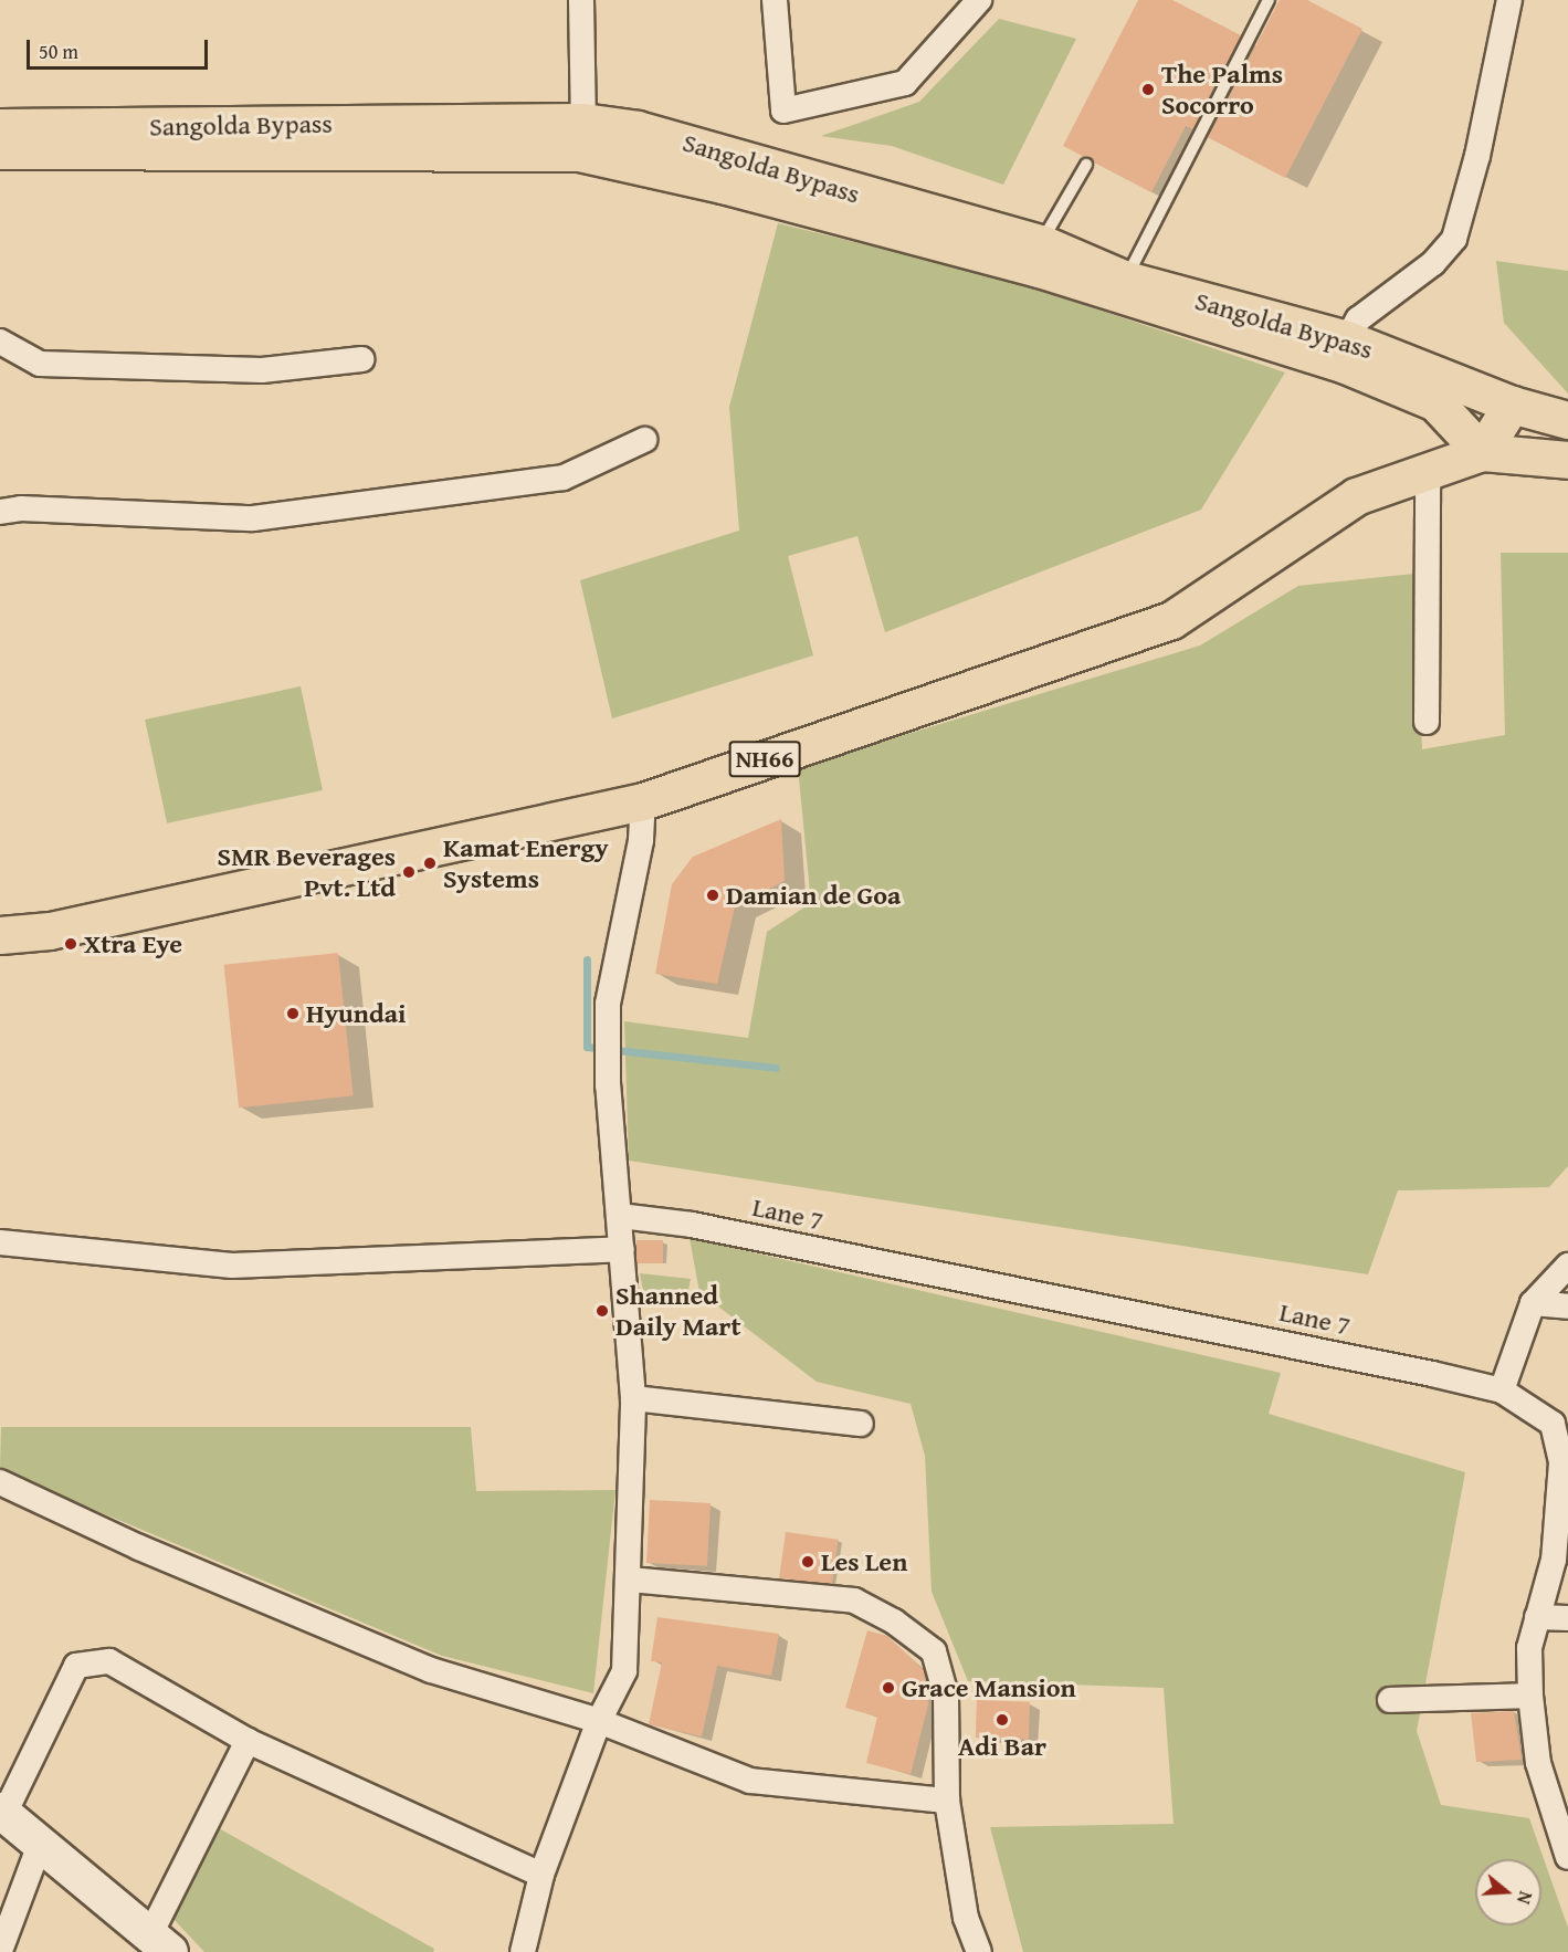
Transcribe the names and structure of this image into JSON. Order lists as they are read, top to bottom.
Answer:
{
  "streets": {
    "main road": ["Sangolda Bypass", "NH66"],
    "street": ["Lane 7"]
  },
  "crossings": [
    ["Sangolda Bypass", "NH66"]
  ],
  "places": [
    "The Palms Socorro",
    "Kamat Energy Systems",
    "SMR Beverages Pvt. Ltd",
    "Damian de Goa",
    "Xtra Eye",
    "Hyundai",
    "Shanned Daily Mart",
    "Les Len",
    "Grace Mansion",
    "Adi Bar"
  ],
  "scale_bar": "50 m",
  "north": "right"
}
